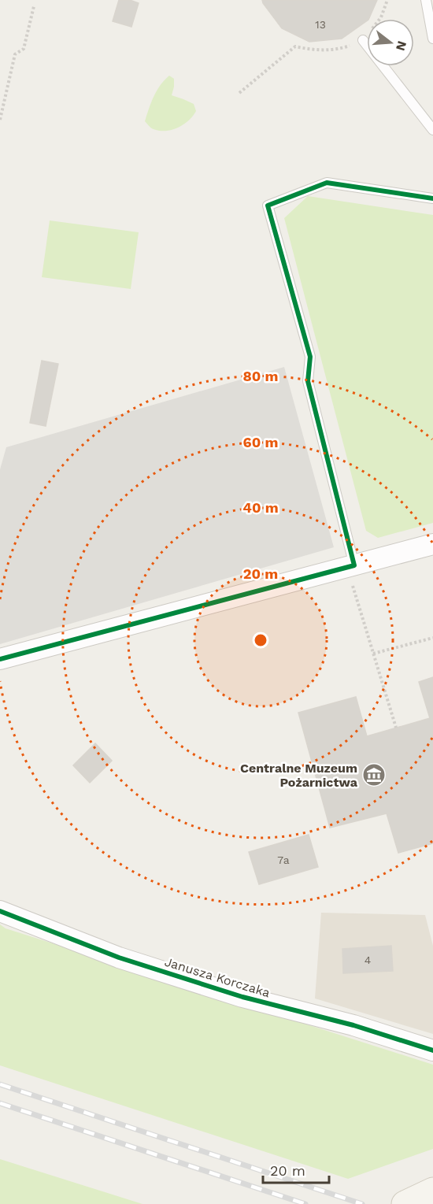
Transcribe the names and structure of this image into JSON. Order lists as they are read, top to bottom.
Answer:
{
  "streets": {
    "street": ["Janusza Korczaka"]
  },
  "places": {
    "museum": ["Centralne Muzeum Pożarnictwa"]
  },
  "house_numbers": ["13", "7a", "4"],
  "scale_bar": "20 m",
  "north": "right",
  "rings": [
    "80 m",
    "60 m",
    "40 m",
    "20 m"
  ]
}
